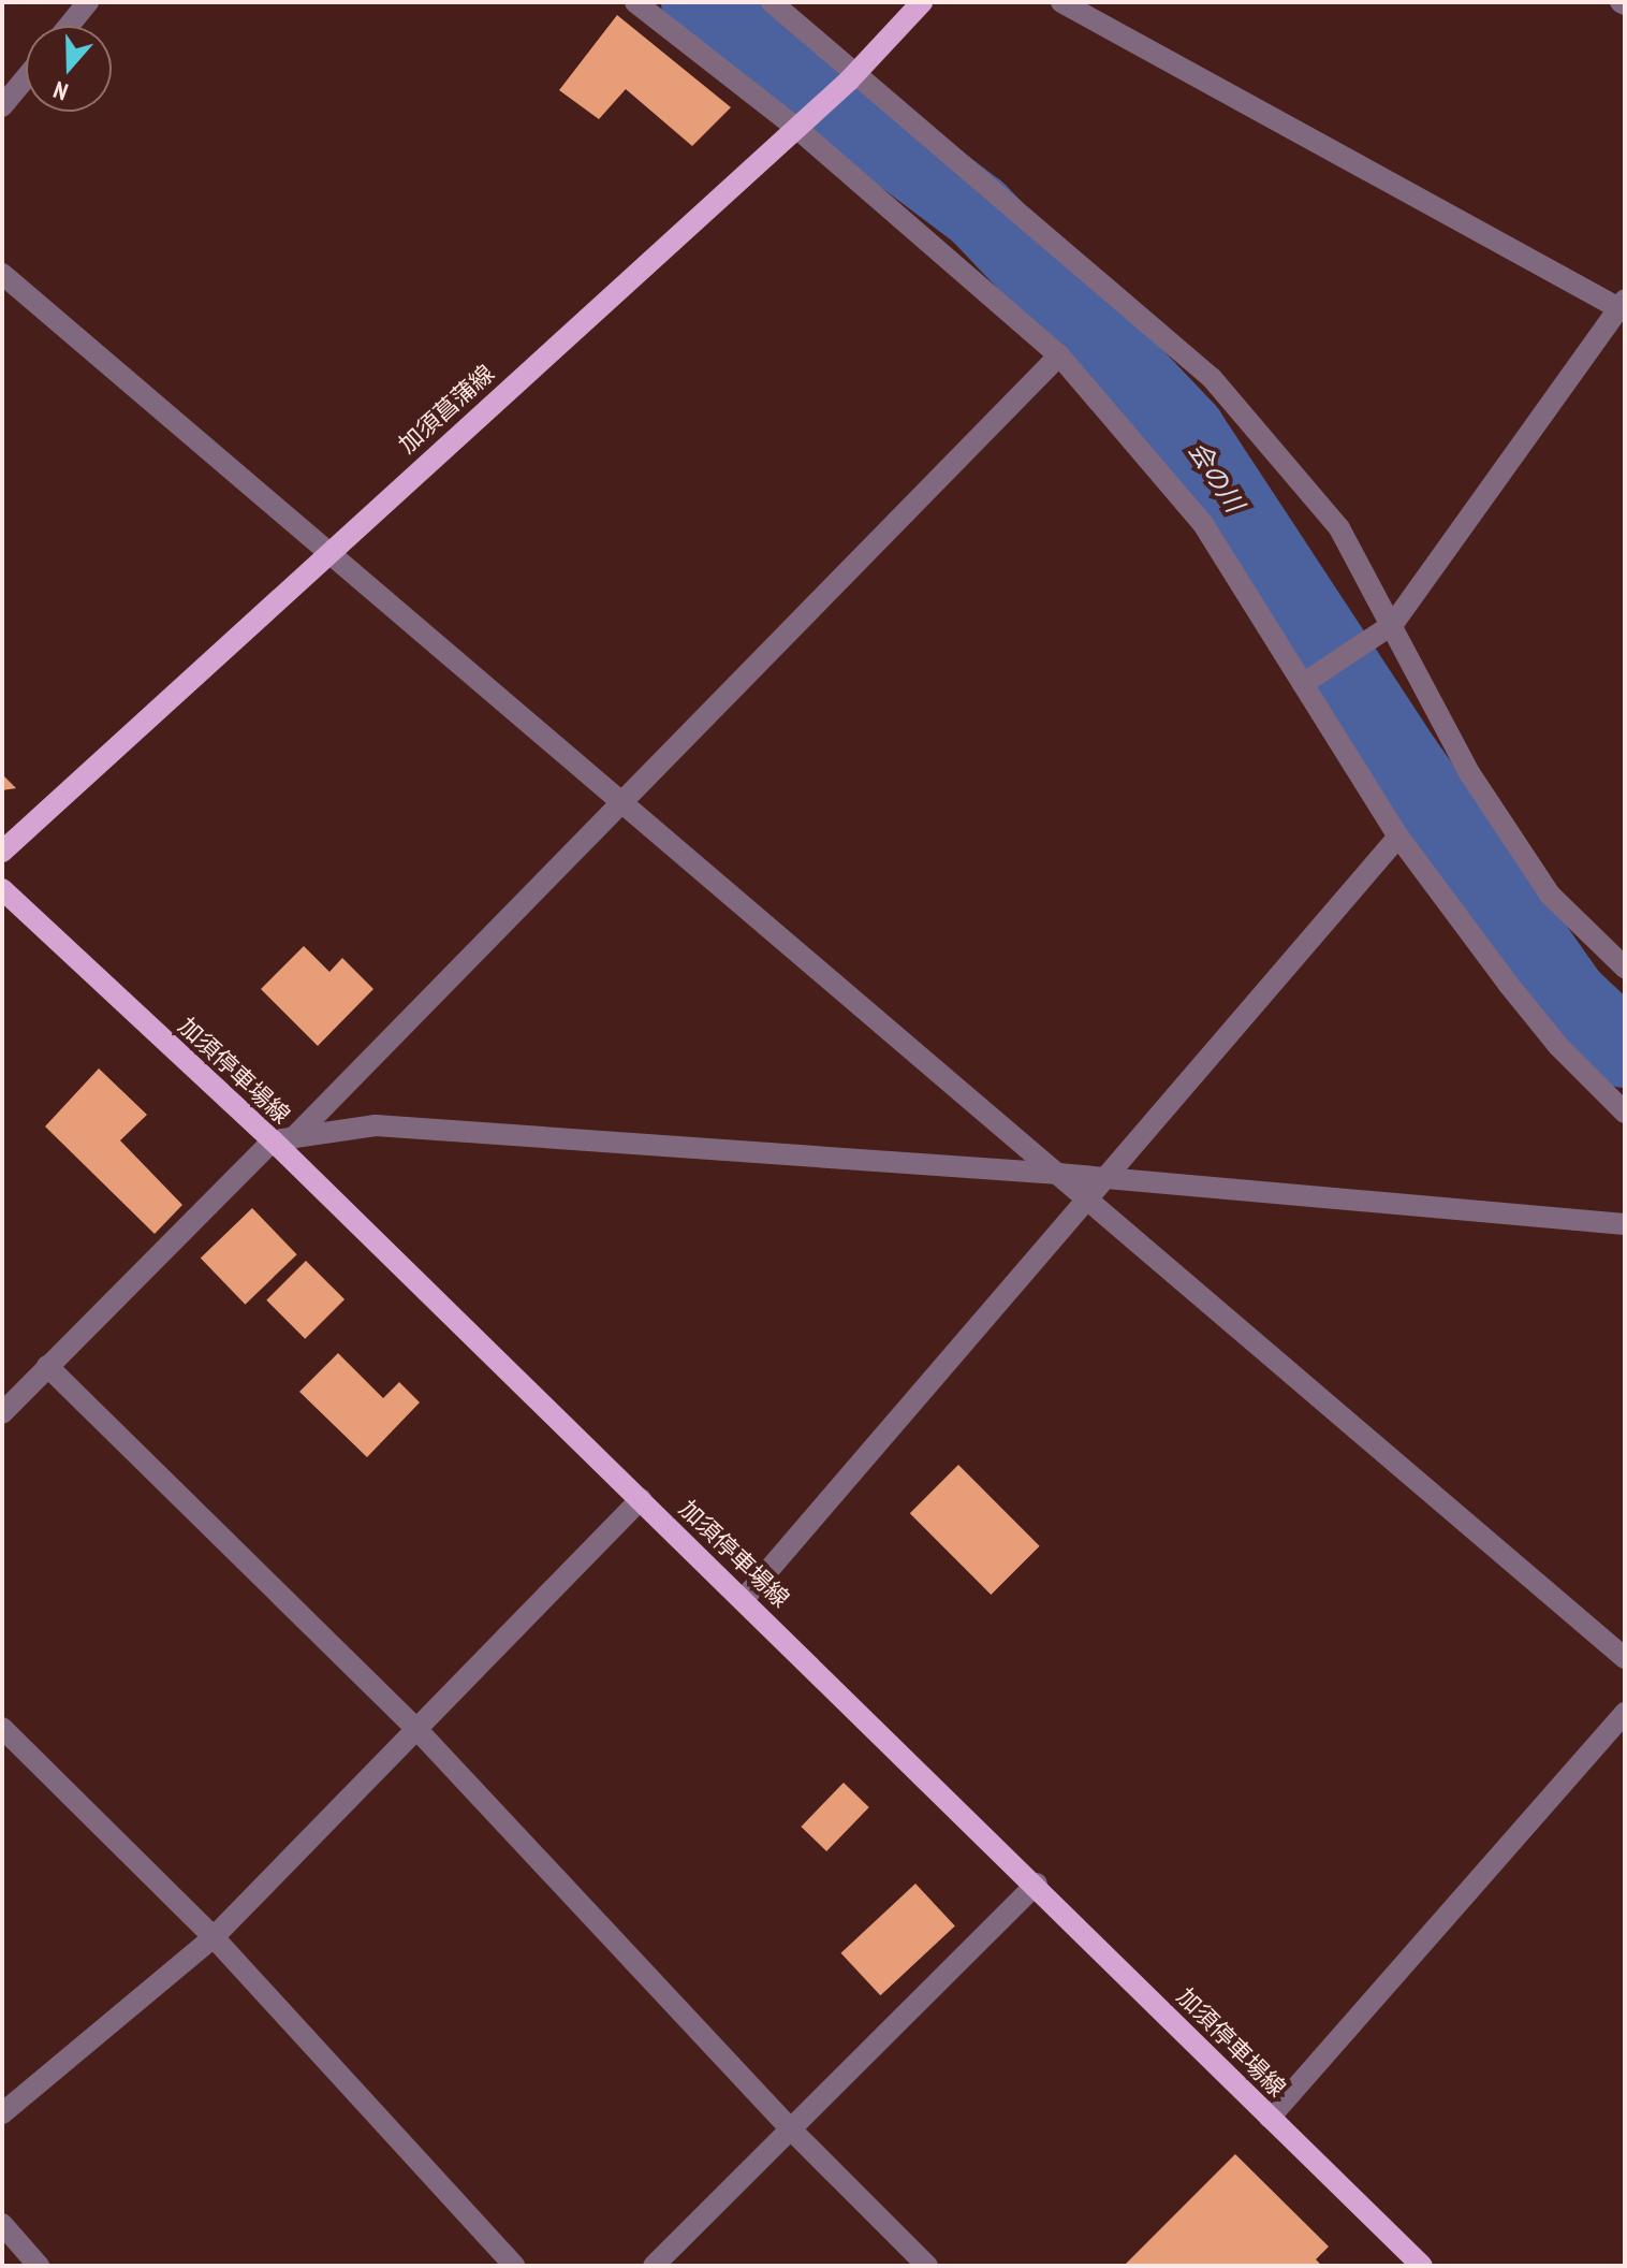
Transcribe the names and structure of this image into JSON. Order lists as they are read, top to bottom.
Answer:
{
  "streets": {
    "main road": ["加須菖蒲線", "加須停車場線"]
  },
  "water": ["会の川"],
  "north": "bottom"
}
